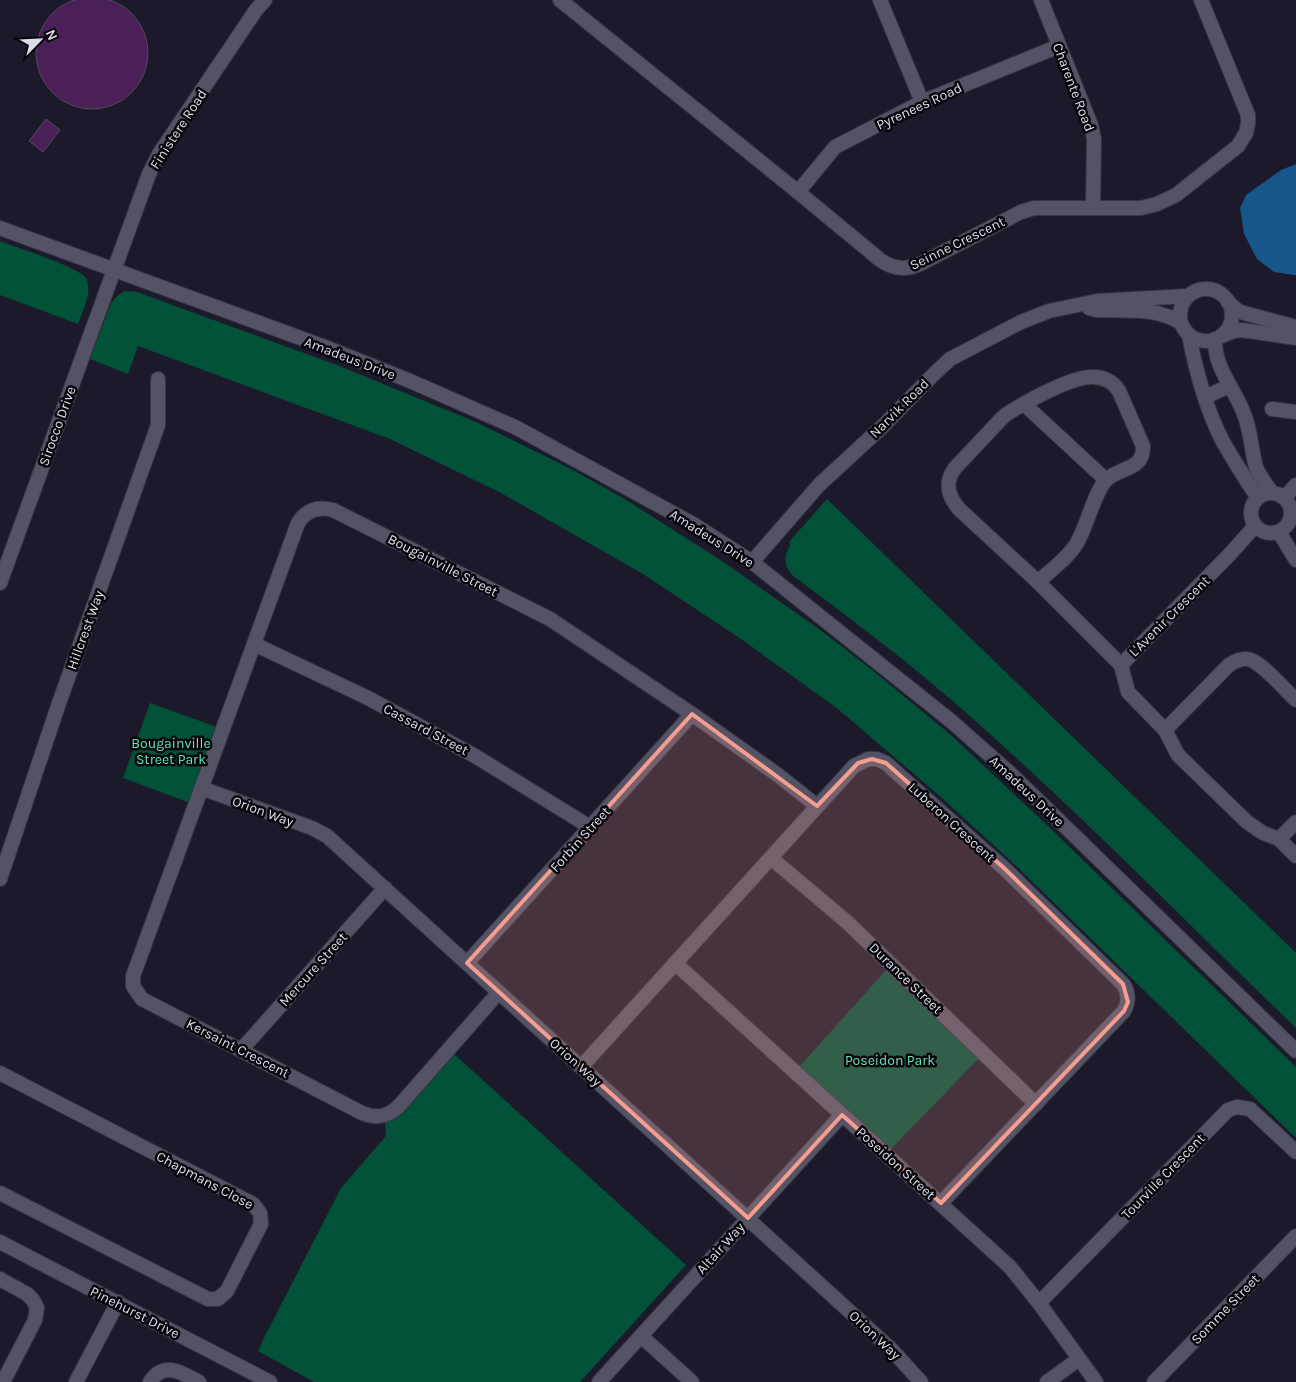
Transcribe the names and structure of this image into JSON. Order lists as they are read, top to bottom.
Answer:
{
  "streets": {
    "street": [
      "Charente Road",
      "Pyrenees Road",
      "Finistere Road",
      "Seinne Crescent",
      "Amadeus Drive",
      "Narvik Road",
      "Sirocco Drive",
      "Bougainville Street",
      "L'Avenir Crescent",
      "Hillcrest Way",
      "Cassard Street",
      "Orion Way",
      "Luberon Crescent",
      "Forbin Street",
      "Mercure Street",
      "Durance Street",
      "Kersaint Crescent",
      "Poseidon Street",
      "Tourville Crescent",
      "Chapmans Close",
      "Altair Way",
      "Somme Street",
      "Pinehurst Drive"
    ]
  },
  "crossings": [
    ["Charente Road", "Pyrenees Road"],
    ["Charente Road", "Seinne Crescent"],
    ["Pyrenees Road", "Seinne Crescent"],
    ["Finistere Road", "Amadeus Drive"],
    ["Finistere Road", "Sirocco Drive"],
    ["Amadeus Drive", "Narvik Road"],
    ["Amadeus Drive", "Sirocco Drive"],
    ["Bougainville Street", "Cassard Street"],
    ["Bougainville Street", "Orion Way"],
    ["Bougainville Street", "Luberon Crescent"],
    ["Bougainville Street", "Forbin Street"],
    ["Bougainville Street", "Kersaint Crescent"],
    ["Cassard Street", "Forbin Street"],
    ["Orion Way", "Luberon Crescent"],
    ["Orion Way", "Forbin Street"],
    ["Orion Way", "Mercure Street"],
    ["Orion Way", "Kersaint Crescent"],
    ["Orion Way", "Altair Way"],
    ["Luberon Crescent", "Durance Street"],
    ["Luberon Crescent", "Poseidon Street"],
    ["Mercure Street", "Kersaint Crescent"],
    ["Poseidon Street", "Tourville Crescent"],
    ["Poseidon Street", "Altair Way"]
  ],
  "parks": ["Bougainville Street Park", "Poseidon Park"],
  "north": "top right"
}
